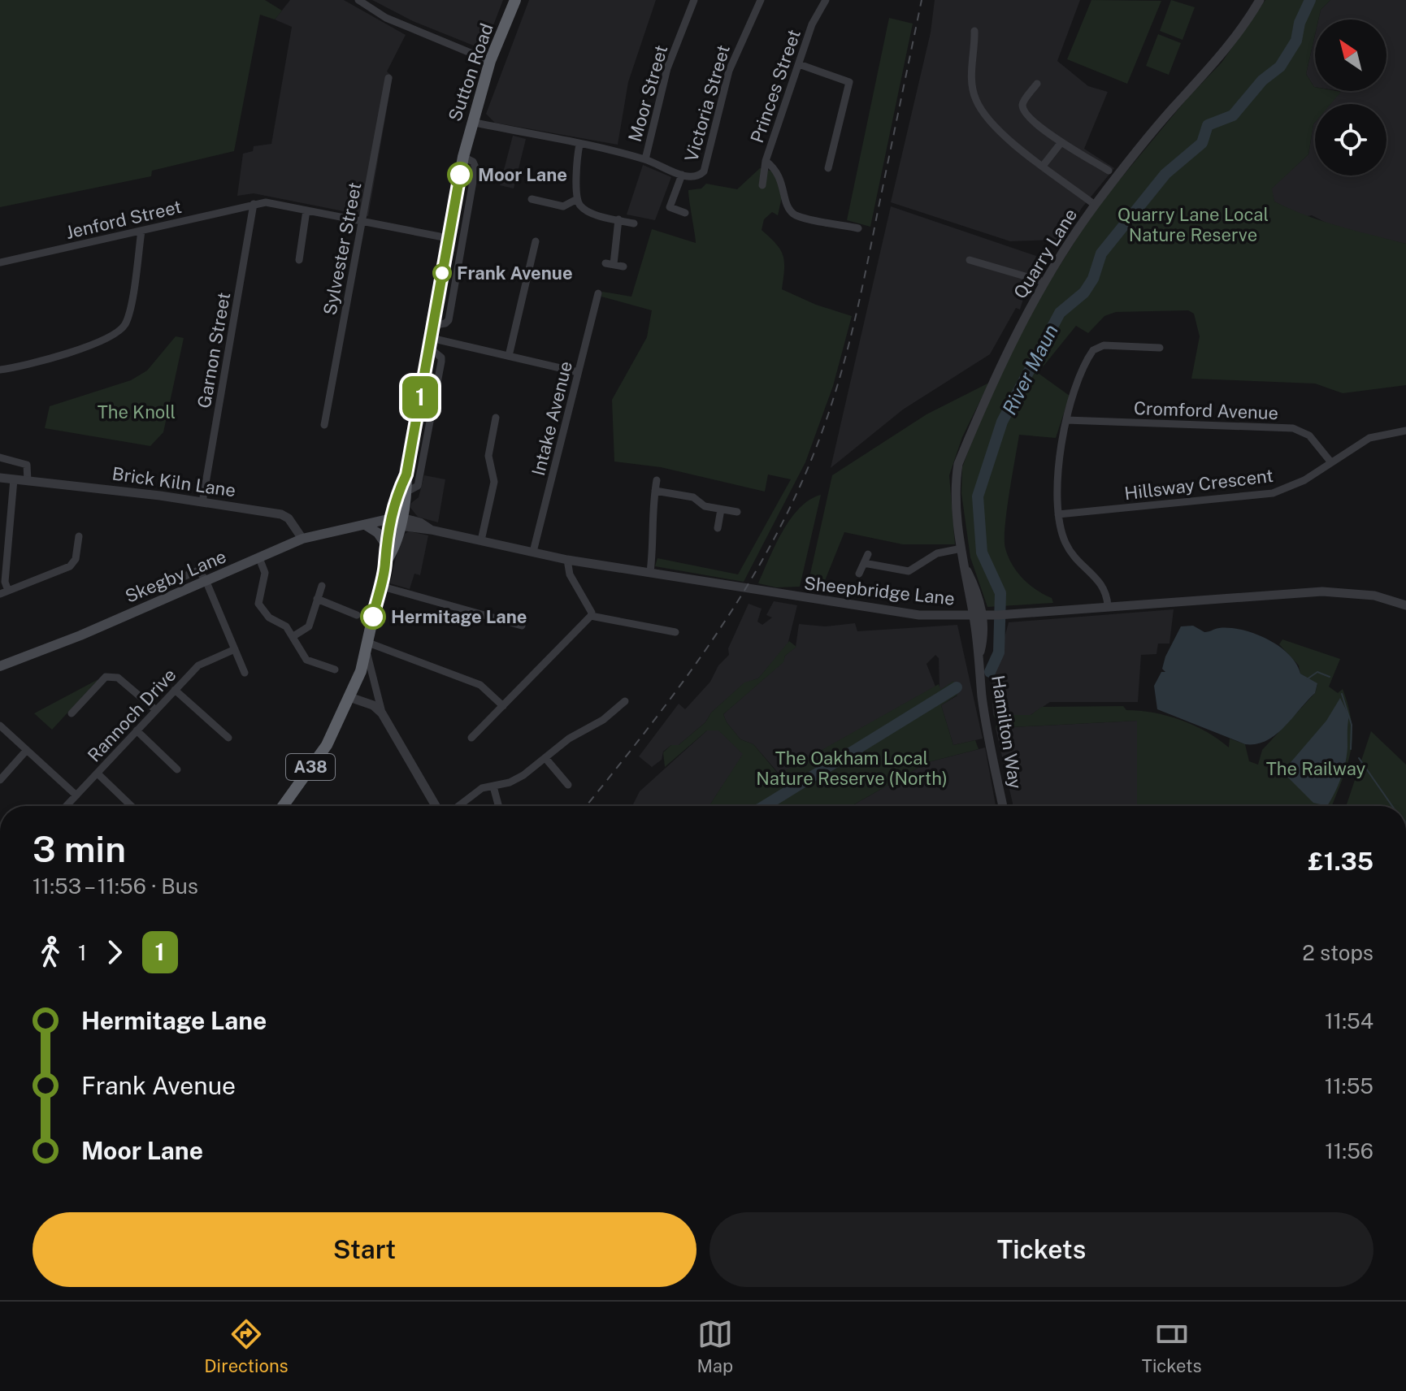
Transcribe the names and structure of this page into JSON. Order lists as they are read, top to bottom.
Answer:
{
  "streets": {
    "highway": ["Sutton Road", "A38"],
    "main road": ["Skegby Lane"],
    "street": [
      "Princes Street",
      "Moor Street",
      "Victoria Street",
      "Jenford Street",
      "Sylvester Street",
      "Quarry Lane",
      "Garnon Street",
      "Cromford Avenue",
      "Intake Avenue",
      "Brick Kiln Lane",
      "Hillsway Crescent",
      "Sheepbridge Lane",
      "Rannoch Drive",
      "Hamilton Way"
    ]
  },
  "crossings": [
    ["Sutton Road", "Jenford Street"],
    ["Sutton Road", "Skegby Lane"],
    ["Sutton Road", "Sheepbridge Lane"],
    ["Jenford Street", "Sylvester Street"],
    ["Jenford Street", "Garnon Street"],
    ["Quarry Lane", "Sheepbridge Lane"],
    ["Quarry Lane", "Hamilton Way"],
    ["Garnon Street", "Brick Kiln Lane"],
    ["Cromford Avenue", "Hillsway Crescent"],
    ["Intake Avenue", "Sheepbridge Lane"],
    ["Brick Kiln Lane", "Skegby Lane"],
    ["Skegby Lane", "Sheepbridge Lane"],
    ["Sheepbridge Lane", "Hamilton Way"]
  ],
  "water": ["River Maun"],
  "parks": [
    "Quarry Lane Local Nature Reserve",
    "The Knoll",
    "The Oakham Local Nature Reserve (North)",
    "The Railway"
  ],
  "places": ["Moor Lane", "Frank Avenue", "Hermitage Lane"],
  "lines": ["bus line 1"],
  "north": "top left",
  "page": {
    "on_map": "1",
    "heading": ["3 min", "11:53 – 11:56 · Bus", "£1.35"],
    "legs": ["1", "1", "2 stops"],
    "list": [
      {
        "name": "Hermitage Lane",
        "value": "11:54"
      },
      {
        "name": "Frank Avenue",
        "value": "11:55"
      },
      {
        "name": "Moor Lane",
        "value": "11:56"
      }
    ],
    "buttons": ["Start", "Tickets"],
    "tabs": ["Directions", "Map", "Tickets"]
  }
}
